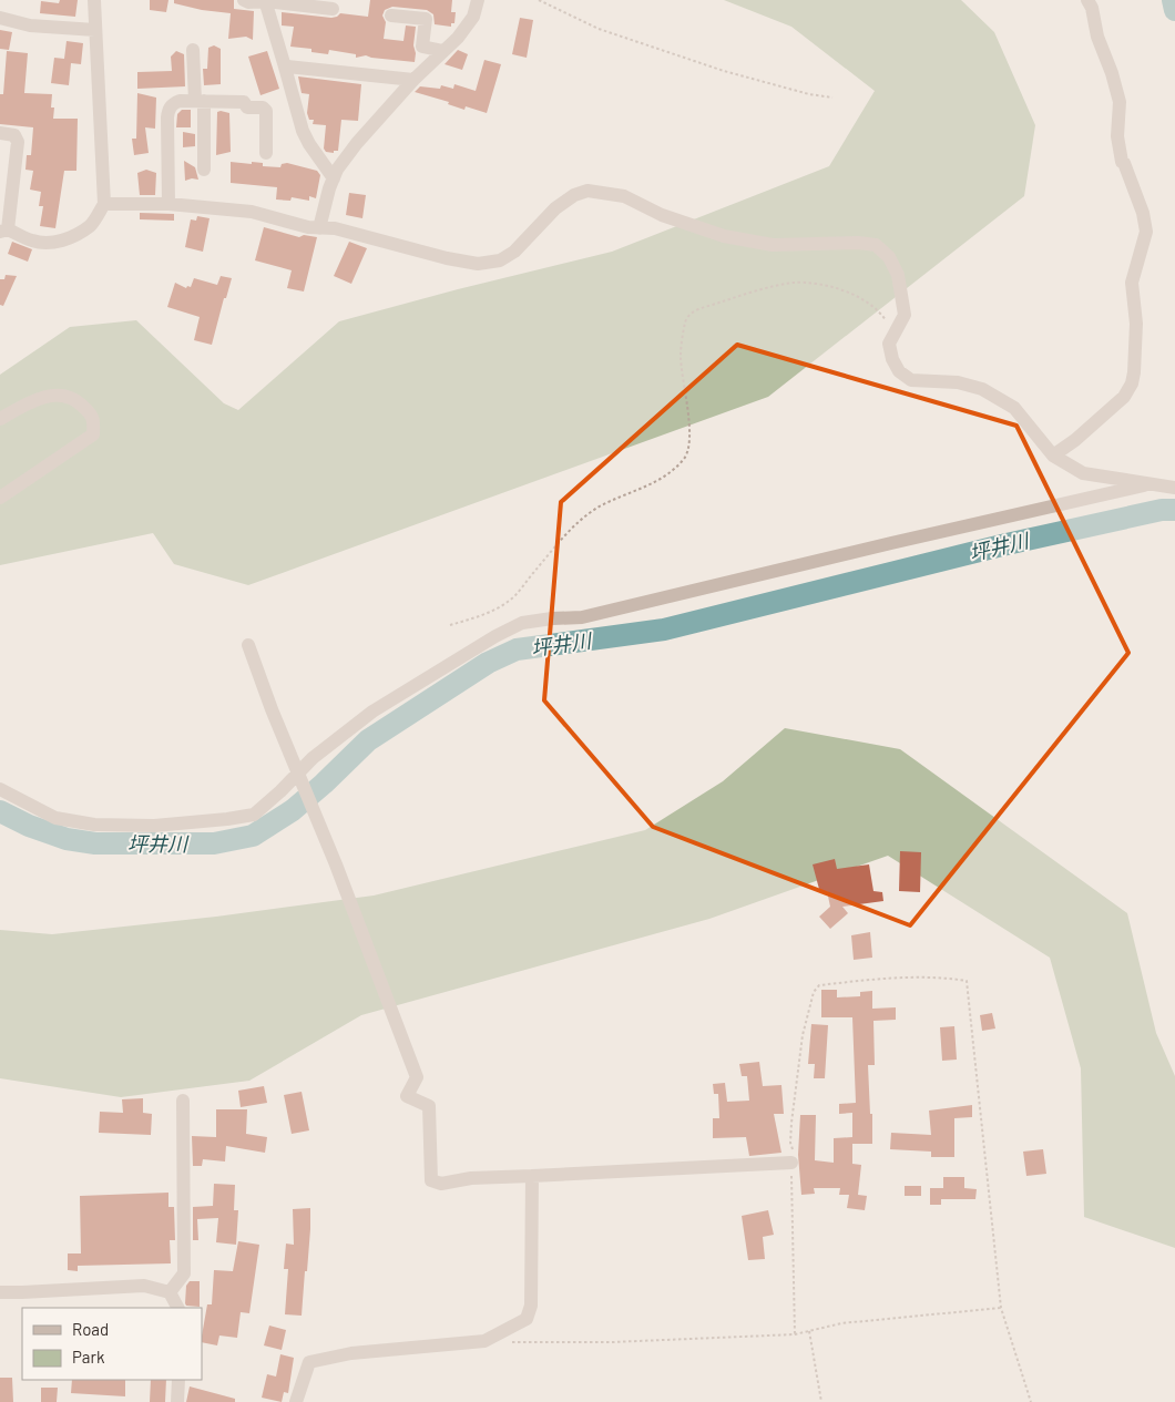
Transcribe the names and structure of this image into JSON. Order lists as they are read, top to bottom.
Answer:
{
  "water": ["坪井川"],
  "legend": ["Road", "Park"]
}
